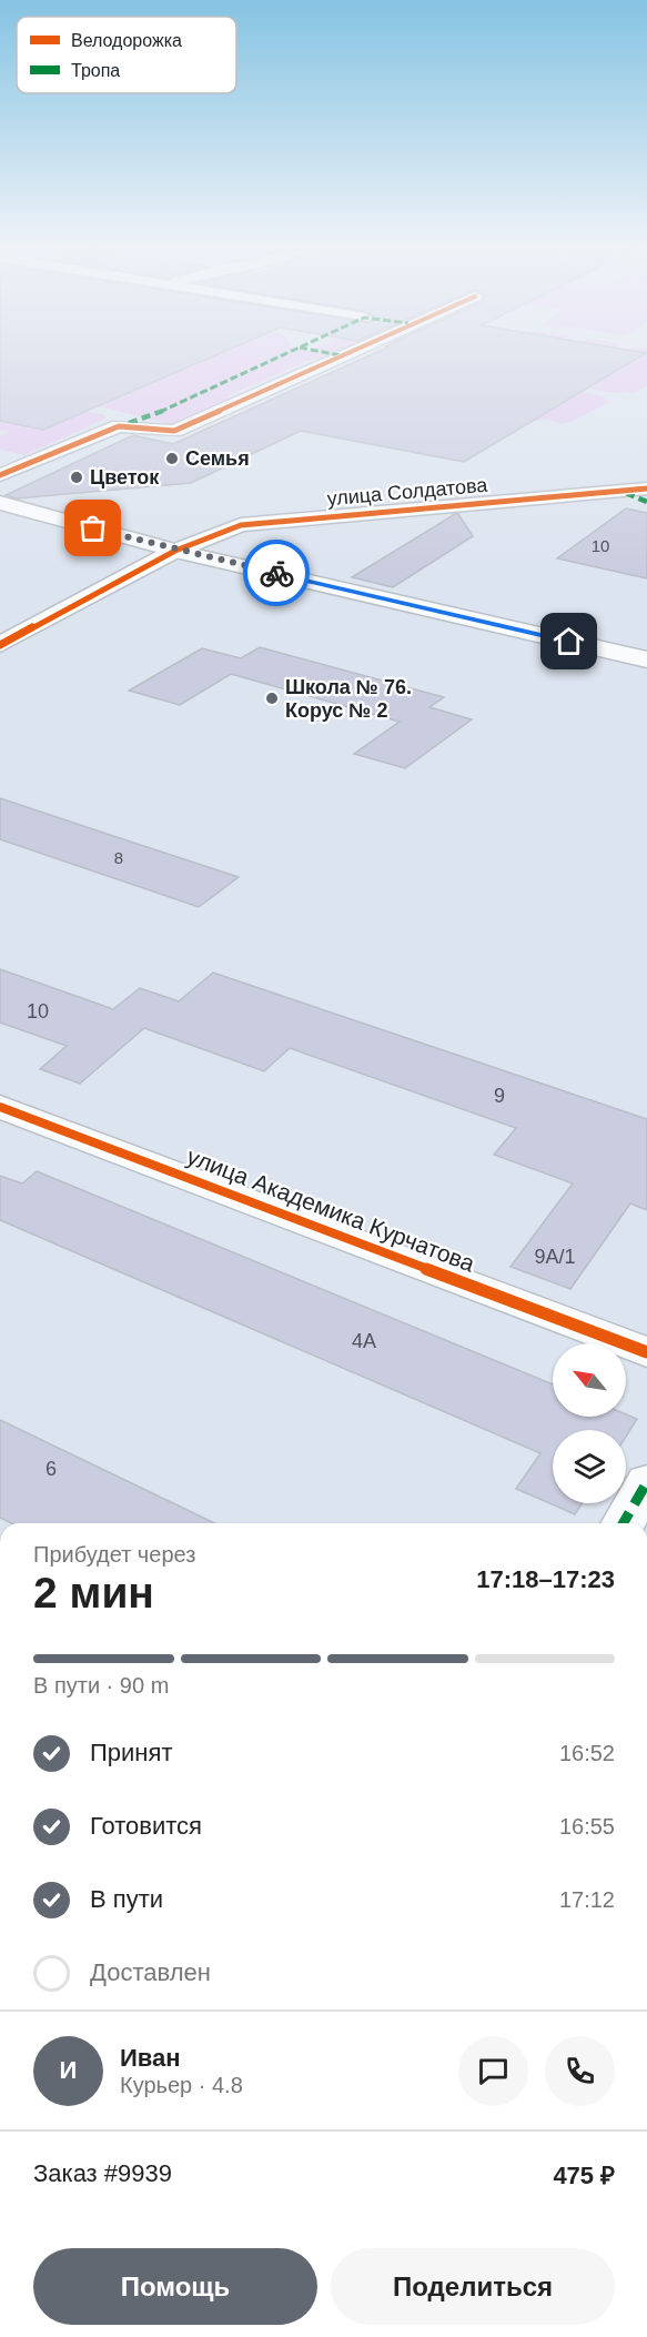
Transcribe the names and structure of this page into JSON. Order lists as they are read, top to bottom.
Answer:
{
  "streets": {
    "street": ["улица Солдатова", "улица Академика Курчатова"]
  },
  "places": ["Семья", "Цветок", "Школа № 76. Корус № 2"],
  "house_numbers": [
    "10",
    "8",
    "10",
    "9",
    "9А/1",
    "4А",
    "6"
  ],
  "legend": ["Велодорожка", "Тропа"],
  "north": "top left",
  "page": {
    "heading": ["2 мин", "Прибудет через", "17:18–17:23"],
    "panel": [
      "Иван",
      "Курьер · 4.8",
      "Заказ #9939",
      "475 ₽"
    ],
    "bar": "В пути · 90 m",
    "list": [
      ["Принят", "16:52"],
      ["Готовится", "16:55"],
      ["В пути", "17:12"],
      "Доставлен"
    ],
    "round": "И",
    "buttons": ["Помощь", "Поделиться"]
  }
}
